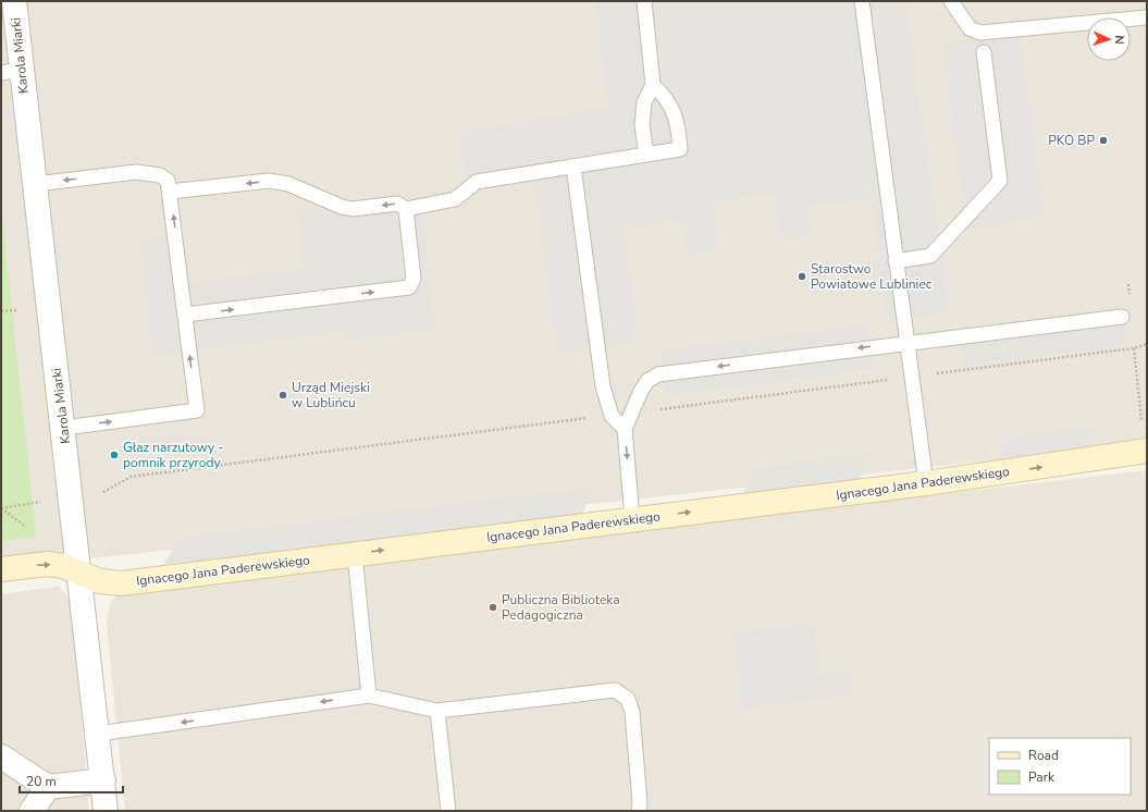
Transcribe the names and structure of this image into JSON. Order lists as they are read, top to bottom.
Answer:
{
  "streets": {
    "street": ["Karola Miarki", "Ignacego Jana Paderewskiego"]
  },
  "crossings": [
    ["Karola Miarki", "Ignacego Jana Paderewskiego"]
  ],
  "one_way": ["Ignacego Jana Paderewskiego"],
  "places": [
    "PKO BP",
    "Starostwo Powiatowe Lubliniec",
    "Urząd Miejski w Lublińcu",
    "Głaz narzutowy - pomnik przyrody",
    "Publiczna Biblioteka Pedagogiczna"
  ],
  "legend": ["Road", "Park"],
  "scale_bar": "20 m",
  "north": "right"
}
